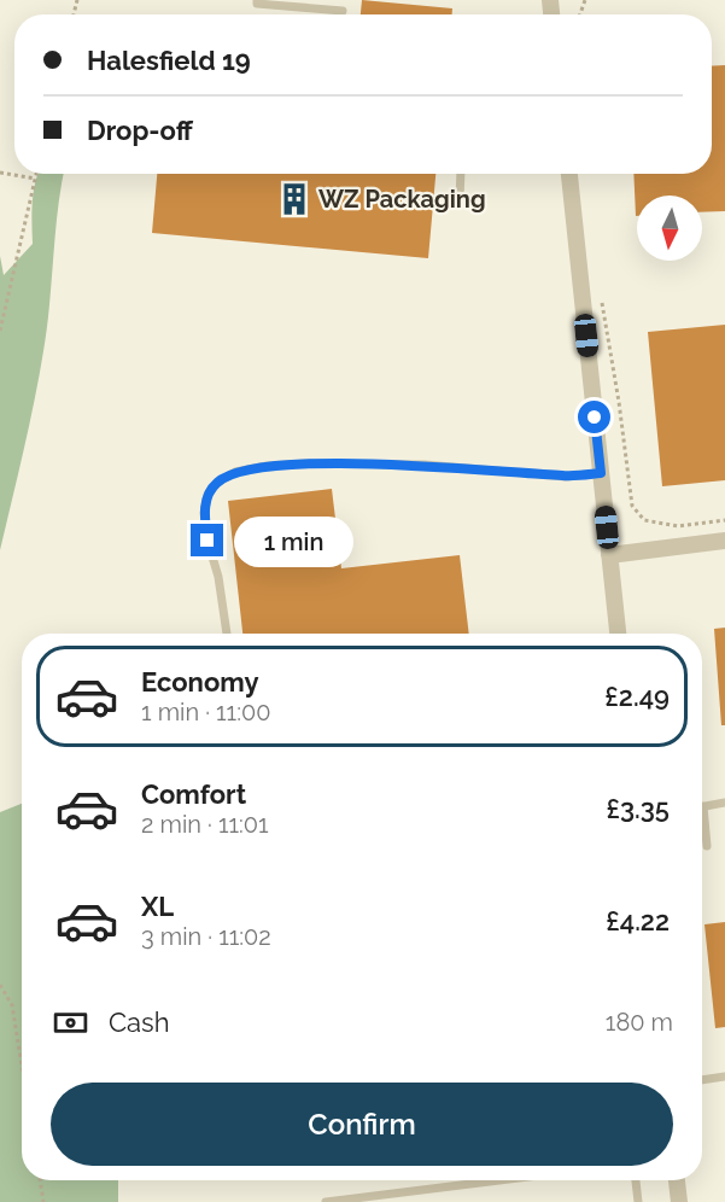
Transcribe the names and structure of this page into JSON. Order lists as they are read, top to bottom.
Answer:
{
  "places": {
    "building": ["WZ Packaging"]
  },
  "north": "bottom",
  "page": {
    "banner": ["Halesfield 19", "Drop-off"],
    "bubble": "1 min",
    "list": [
      {
        "name": "Economy",
        "note": "1 min · 11:00",
        "value": "£2.49"
      },
      {
        "name": "Comfort",
        "note": "2 min · 11:01",
        "value": "£3.35"
      },
      {
        "name": "XL",
        "note": "3 min · 11:02",
        "value": "£4.22"
      }
    ],
    "pay": ["Cash", "180 m"],
    "buttons": "Confirm"
  }
}
